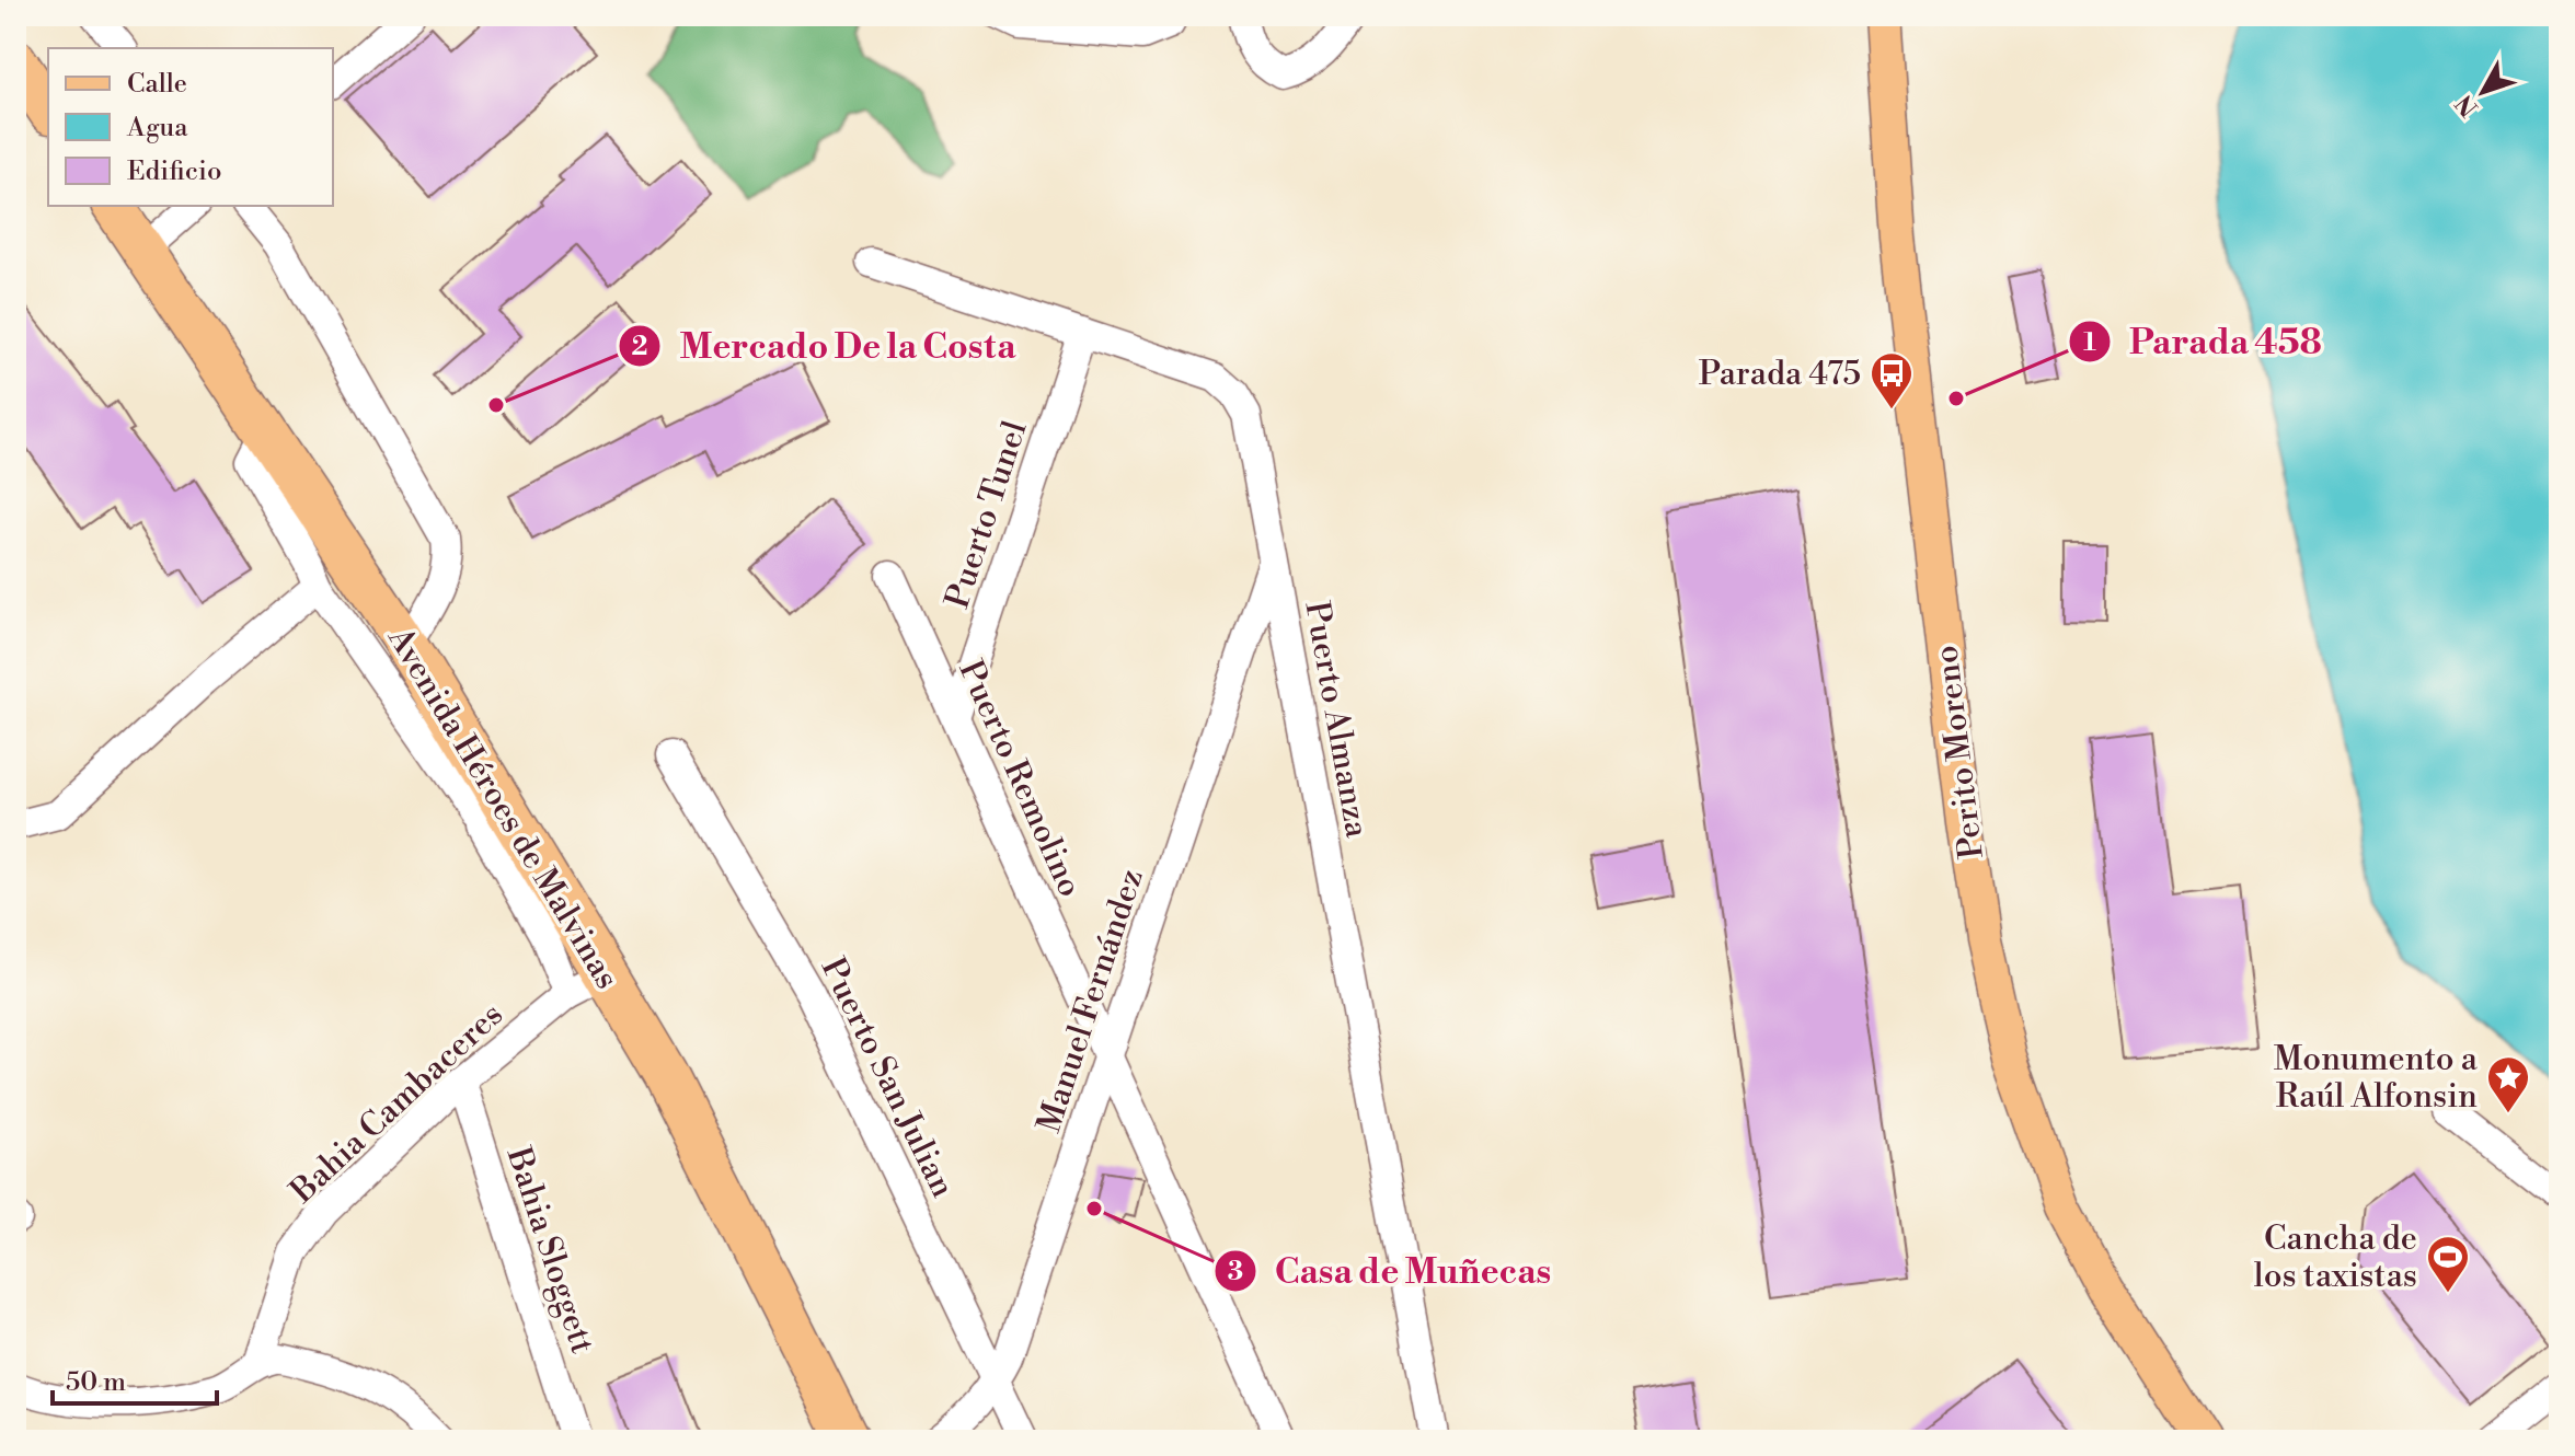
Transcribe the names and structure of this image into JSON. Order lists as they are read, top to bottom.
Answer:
{
  "streets": {
    "highway": ["Avenida Héroes de Malvinas"],
    "main road": ["Perito Moreno"],
    "street": [
      "Puerto Tunel",
      "Puerto Almanza",
      "Puerto Remolino",
      "Manuel Fernández",
      "Puerto San Julian",
      "Bahia Cambaceres",
      "Bahia Sloggett"
    ]
  },
  "crossings": [
    ["Puerto Tunel", "Puerto Almanza"],
    ["Puerto Tunel", "Puerto Remolino"],
    ["Puerto Almanza", "Manuel Fernández"],
    ["Puerto Remolino", "Manuel Fernández"],
    ["Avenida Héroes de Malvinas", "Bahia Cambaceres"],
    ["Manuel Fernández", "Puerto San Julian"],
    ["Bahia Cambaceres", "Bahia Sloggett"]
  ],
  "places": {
    "other": ["Parada 458", "Mercado De la Costa", "Casa de Muñecas"],
    "bus stop": ["Parada 475"],
    "place": ["Monumento a Raúl Alfonsin"],
    "sports": ["Cancha de los taxistas"]
  },
  "legend": ["Calle", "Agua", "Edificio"],
  "scale_bar": "50 m",
  "north": "bottom left"
}
